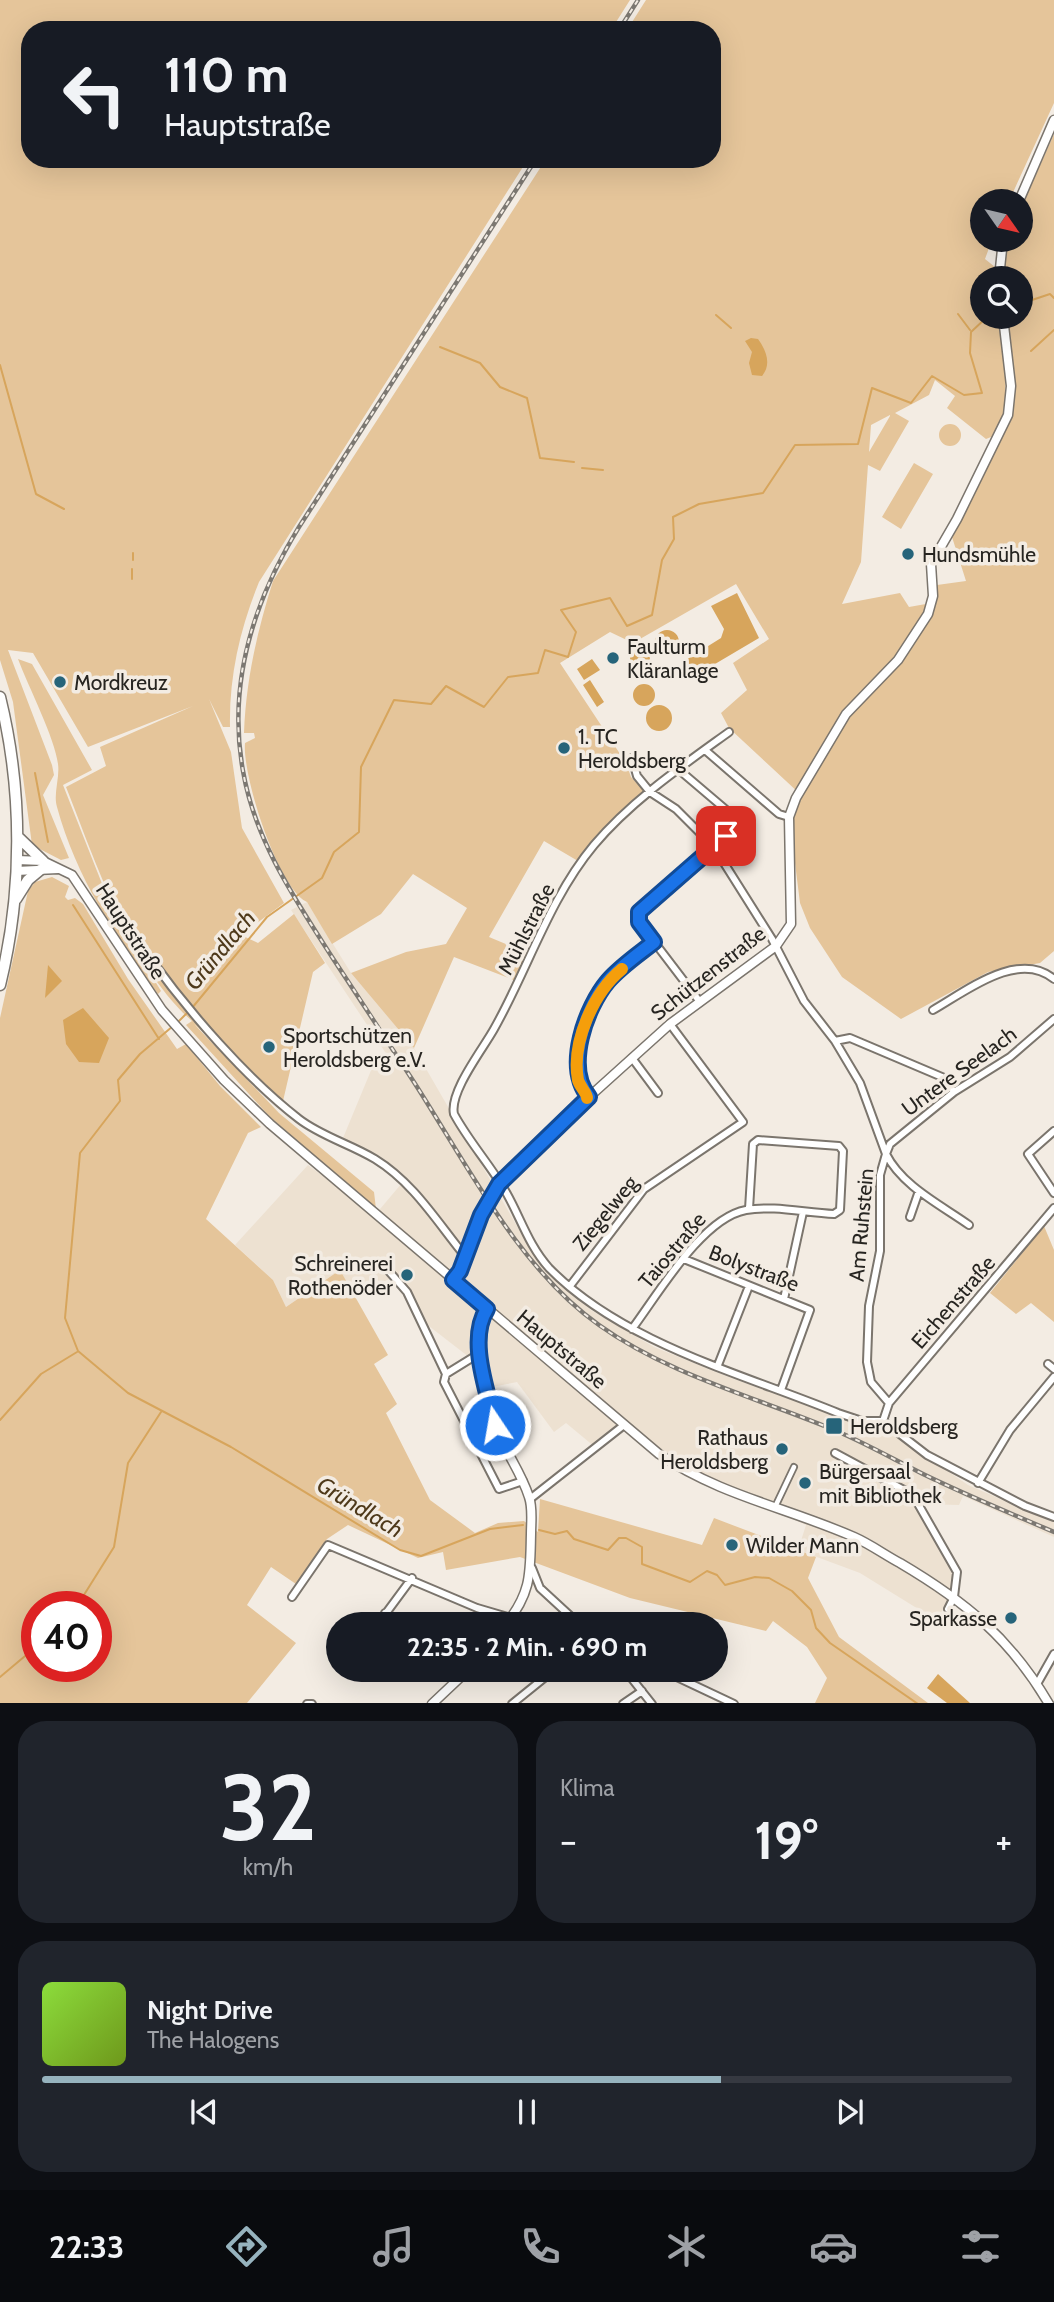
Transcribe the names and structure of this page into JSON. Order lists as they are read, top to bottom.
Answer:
{
  "streets": {
    "street": [
      "Mühlstraße",
      "Hauptstraße",
      "Schützenstraße",
      "Untere Seelach",
      "Ziegelweg",
      "Am Ruhstein",
      "Taiostraße",
      "Bolystraße",
      "Eichenstraße"
    ]
  },
  "crossings": [
    ["Mühlstraße", "Schützenstraße"],
    ["Mühlstraße", "Ziegelweg"],
    ["Mühlstraße", "Am Ruhstein"],
    ["Mühlstraße", "Taiostraße"],
    ["Mühlstraße", "Bolystraße"],
    ["Mühlstraße", "Eichenstraße"],
    ["Hauptstraße", "Schützenstraße"],
    ["Schützenstraße", "Ziegelweg"],
    ["Schützenstraße", "Am Ruhstein"],
    ["Untere Seelach", "Am Ruhstein"],
    ["Am Ruhstein", "Eichenstraße"],
    ["Taiostraße", "Bolystraße"]
  ],
  "water": ["Gründlach"],
  "places": {
    "other": [
      "Hundsmühle",
      "Faulturm Kläranlage",
      "Mordkreuz",
      "1. TC Heroldsberg",
      "Sportschützen Heroldsberg e.V.",
      "Schreinerei Rothenöder",
      "Rathaus Heroldsberg",
      "Bürgersaal mit Bibliothek",
      "Wilder Mann",
      "Sparkasse"
    ],
    "transit": ["Heroldsberg"]
  },
  "north": "bottom right",
  "page": {
    "turn": ["110 m", "Hauptstraße"],
    "limit": "40",
    "trip": "22:35 · 2 Min. · 690 m",
    "tile": [
      ["32", "km/h"],
      "Klima"
    ],
    "heat": ["−", "19°", "+"],
    "song": ["Night Drive", "The Halogens"],
    "tabs": "22:33"
  }
}
